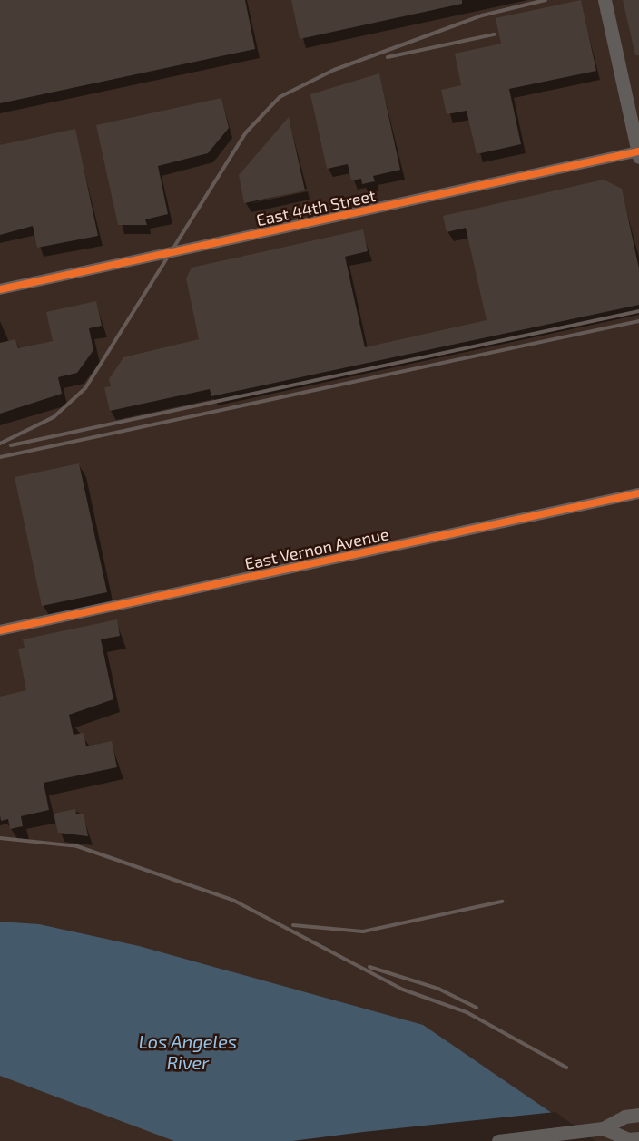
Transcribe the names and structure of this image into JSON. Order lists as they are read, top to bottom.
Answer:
{
  "streets": {
    "street": ["East 44th Street", "East Vernon Avenue"]
  },
  "water": ["Los Angeles River"]
}
